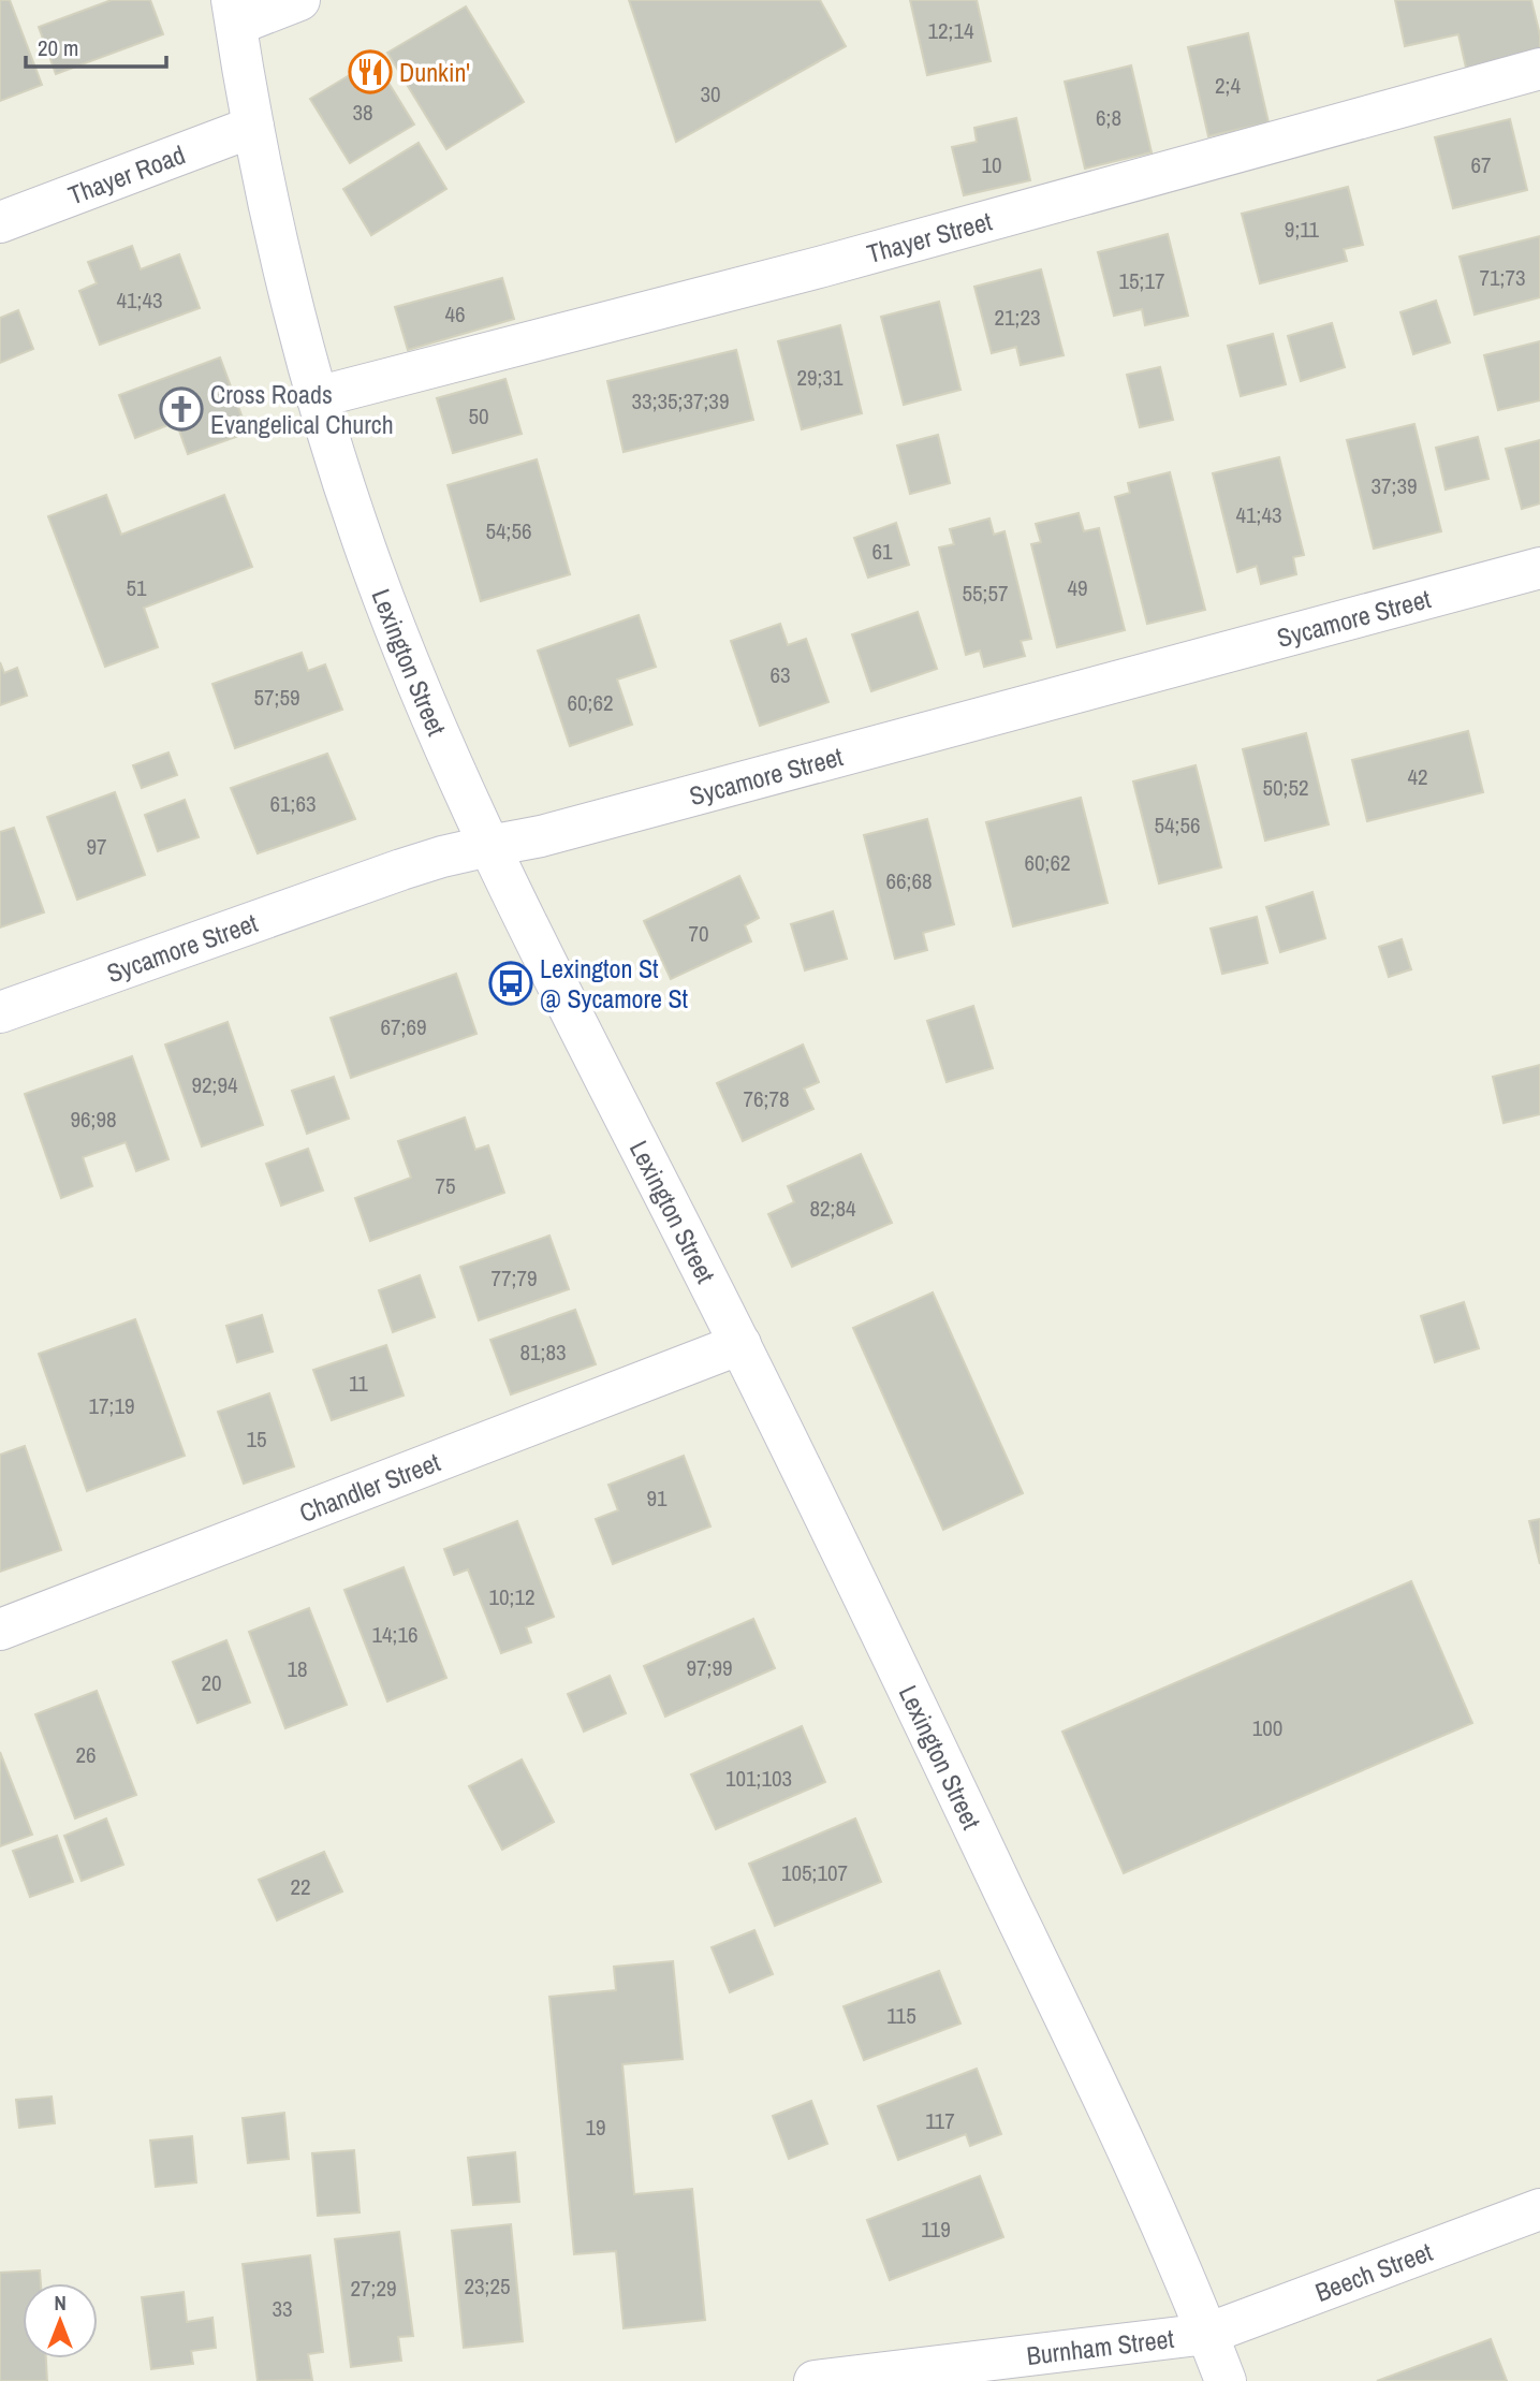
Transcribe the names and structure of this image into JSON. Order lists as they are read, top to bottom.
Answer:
{
  "streets": {
    "street": [
      "Thayer Road",
      "Thayer Street",
      "Sycamore Street",
      "Lexington Street",
      "Chandler Street",
      "Beech Street",
      "Burnham Street"
    ]
  },
  "crossings": [
    ["Thayer Road", "Lexington Street"],
    ["Thayer Street", "Lexington Street"],
    ["Sycamore Street", "Lexington Street"],
    ["Lexington Street", "Chandler Street"],
    ["Lexington Street", "Beech Street"],
    ["Lexington Street", "Burnham Street"],
    ["Beech Street", "Burnham Street"]
  ],
  "places": {
    "restaurant": ["Dunkin'"],
    "church": ["Cross Roads Evangelical Church"],
    "bus stop": ["Lexington St @ Sycamore St"]
  },
  "house_numbers": [
    "12;14",
    "2;4",
    "30",
    "38",
    "6;8",
    "10",
    "67",
    "9;11",
    "71;73",
    "15;17",
    "41;43",
    "46",
    "21;23",
    "29;31",
    "33;35;37;39",
    "50",
    "37;39",
    "41;43",
    "54;56",
    "61",
    "51",
    "49",
    "55;57",
    "63",
    "57;59",
    "60;62",
    "42",
    "50;52",
    "61;63",
    "54;56",
    "97",
    "60;62",
    "66;68",
    "70",
    "67;69",
    "92;94",
    "76;78",
    "96;98",
    "75",
    "82;84",
    "77;79",
    "81;83",
    "11",
    "17;19",
    "15",
    "91",
    "10;12",
    "14;16",
    "97;99",
    "18",
    "20",
    "100",
    "26",
    "101;103",
    "105;107",
    "22",
    "115",
    "117",
    "19",
    "119",
    "23;25",
    "27;29",
    "33"
  ],
  "scale_bar": "20 m",
  "north": "top"
}
